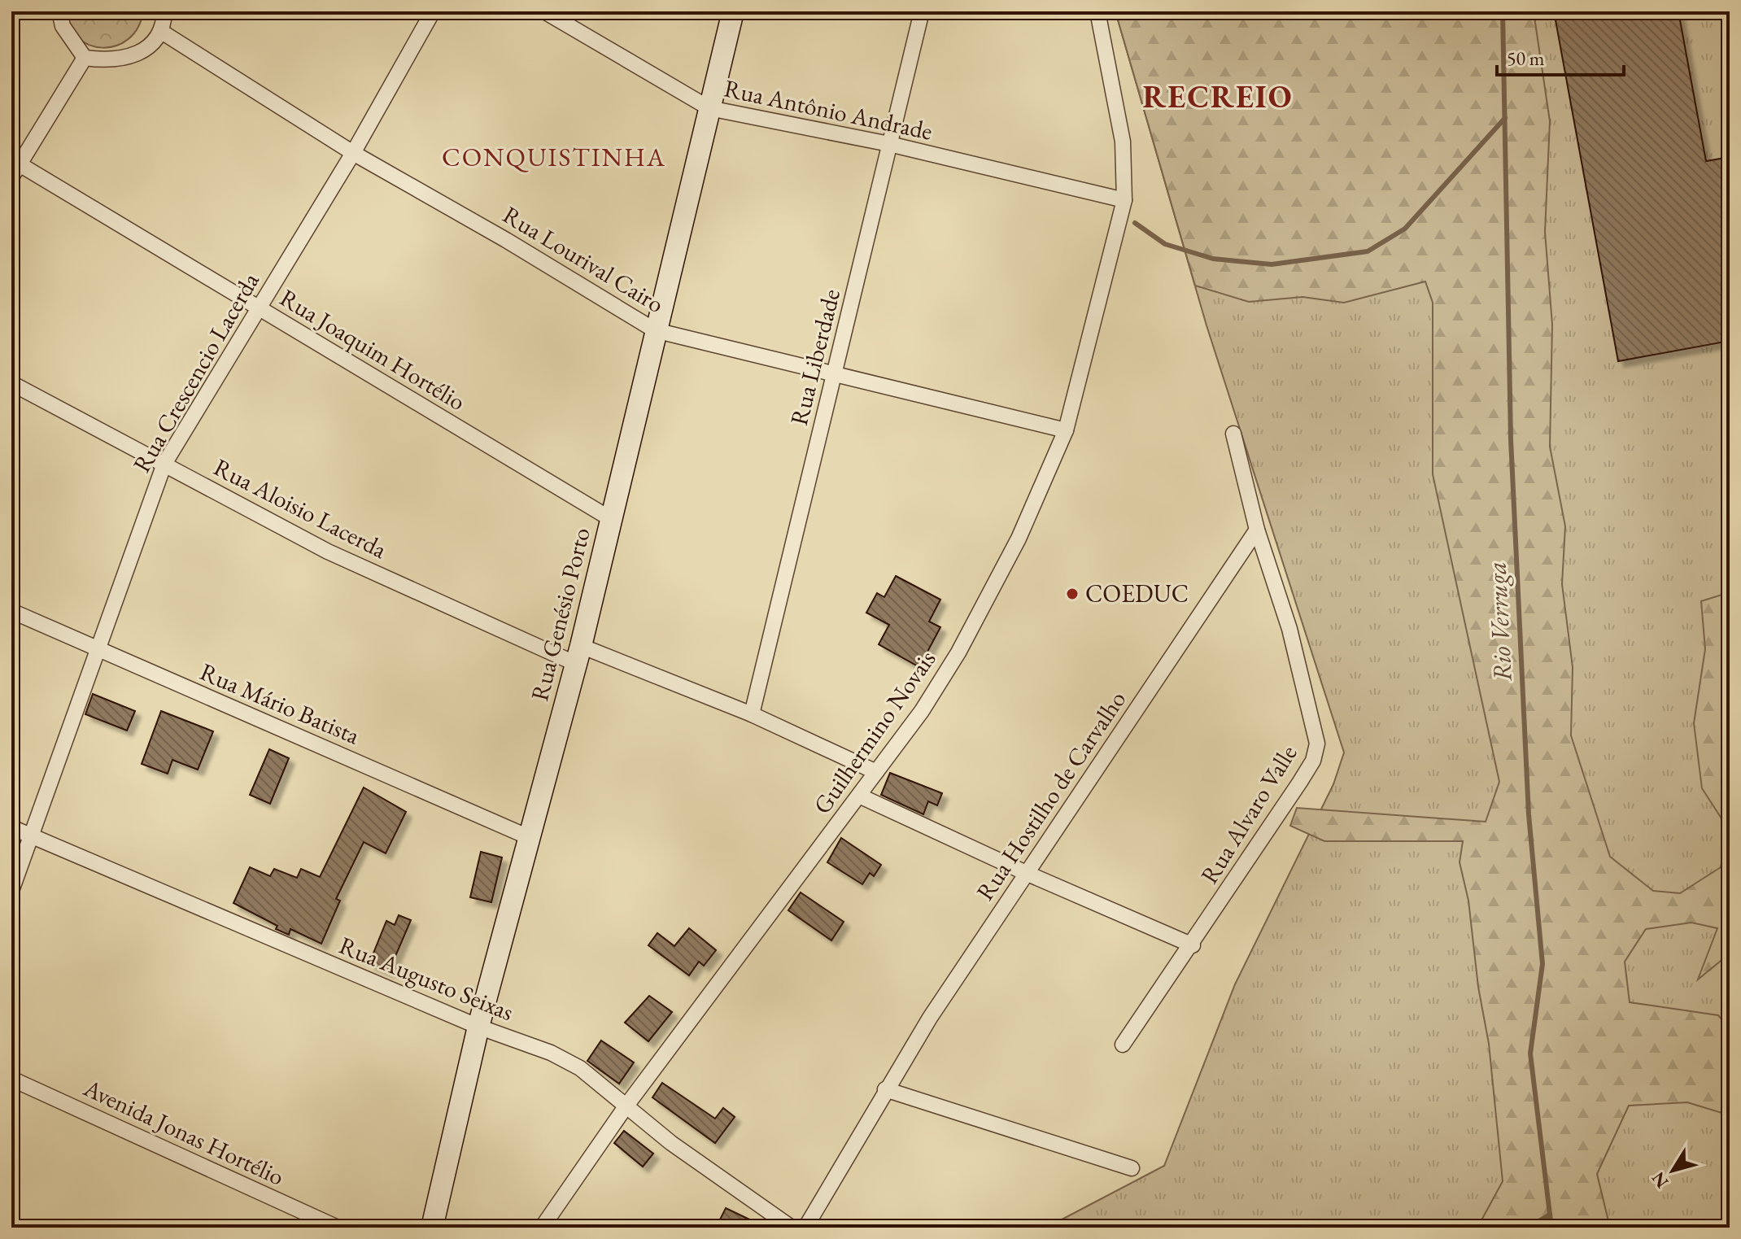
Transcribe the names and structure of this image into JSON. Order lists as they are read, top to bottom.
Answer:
{
  "streets": {
    "street": [
      "Rua Antônio Andrade",
      "Rua Lourival Cairo",
      "Rua Joaquim Hortélio",
      "Rua Liberdade",
      "Rua Crescencio Lacerda",
      "Rua Aloisio Lacerda",
      "Rua Genésio Porto",
      "Rua Mário Batista",
      "Guilhermino Novais",
      "Rua Hostilho de Carvalho",
      "Rua Alvaro Valle",
      "Rua Augusto Seixas",
      "Avenida Jonas Hortélio"
    ]
  },
  "crossings": [
    ["Rua Antônio Andrade", "Rua Liberdade"],
    ["Rua Antônio Andrade", "Rua Genésio Porto"],
    ["Rua Antônio Andrade", "Guilhermino Novais"],
    ["Rua Lourival Cairo", "Rua Liberdade"],
    ["Rua Lourival Cairo", "Rua Crescencio Lacerda"],
    ["Rua Lourival Cairo", "Rua Genésio Porto"],
    ["Rua Lourival Cairo", "Guilhermino Novais"],
    ["Rua Joaquim Hortélio", "Rua Crescencio Lacerda"],
    ["Rua Joaquim Hortélio", "Rua Genésio Porto"],
    ["Rua Liberdade", "Rua Aloisio Lacerda"],
    ["Rua Crescencio Lacerda", "Rua Aloisio Lacerda"],
    ["Rua Crescencio Lacerda", "Rua Mário Batista"],
    ["Rua Crescencio Lacerda", "Rua Augusto Seixas"],
    ["Rua Aloisio Lacerda", "Rua Genésio Porto"],
    ["Rua Aloisio Lacerda", "Guilhermino Novais"],
    ["Rua Genésio Porto", "Rua Mário Batista"],
    ["Rua Genésio Porto", "Rua Augusto Seixas"],
    ["Guilhermino Novais", "Rua Augusto Seixas"],
    ["Rua Hostilho de Carvalho", "Rua Alvaro Valle"]
  ],
  "districts": ["RECREIO", "CONQUISTINHA"],
  "water": ["Rio Verruga"],
  "places": ["COEDUC"],
  "scale_bar": "50 m",
  "north": "bottom left"
}
